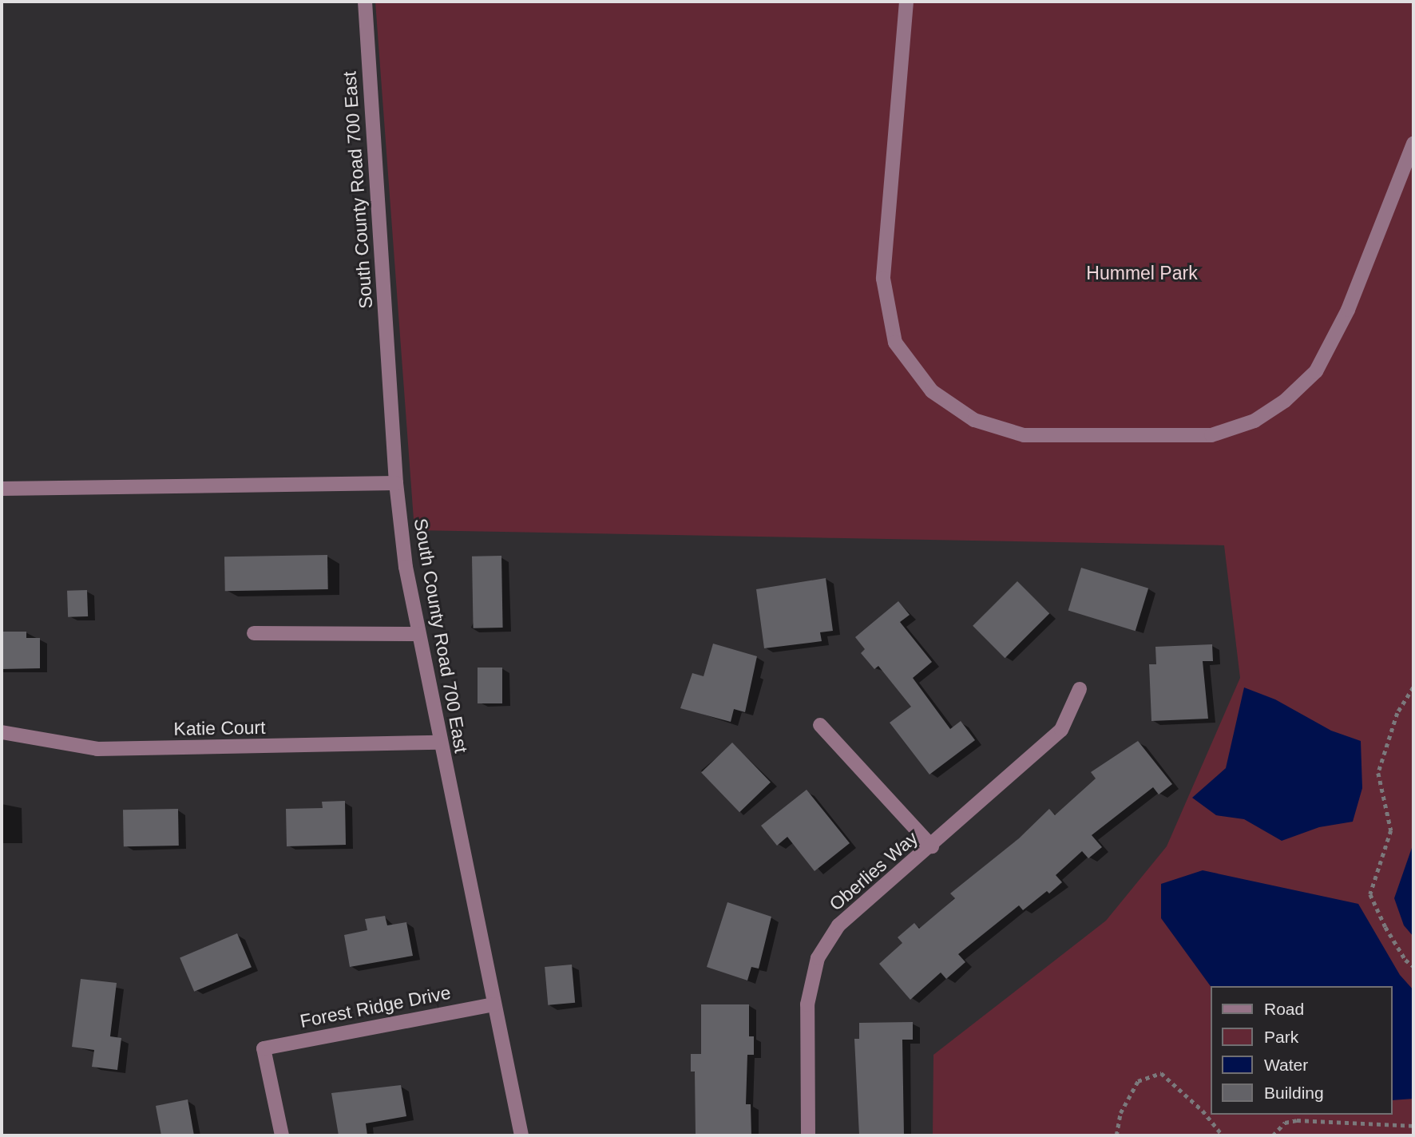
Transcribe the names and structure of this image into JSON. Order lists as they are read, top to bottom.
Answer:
{
  "streets": {
    "street": [
      "South County Road 700 East",
      "Katie Court",
      "Oberlies Way",
      "Forest Ridge Drive"
    ]
  },
  "crossings": [
    ["South County Road 700 East", "Katie Court"],
    ["South County Road 700 East", "Forest Ridge Drive"]
  ],
  "parks": ["Hummel Park"],
  "legend": [
    "Road",
    "Park",
    "Water",
    "Building"
  ]
}
